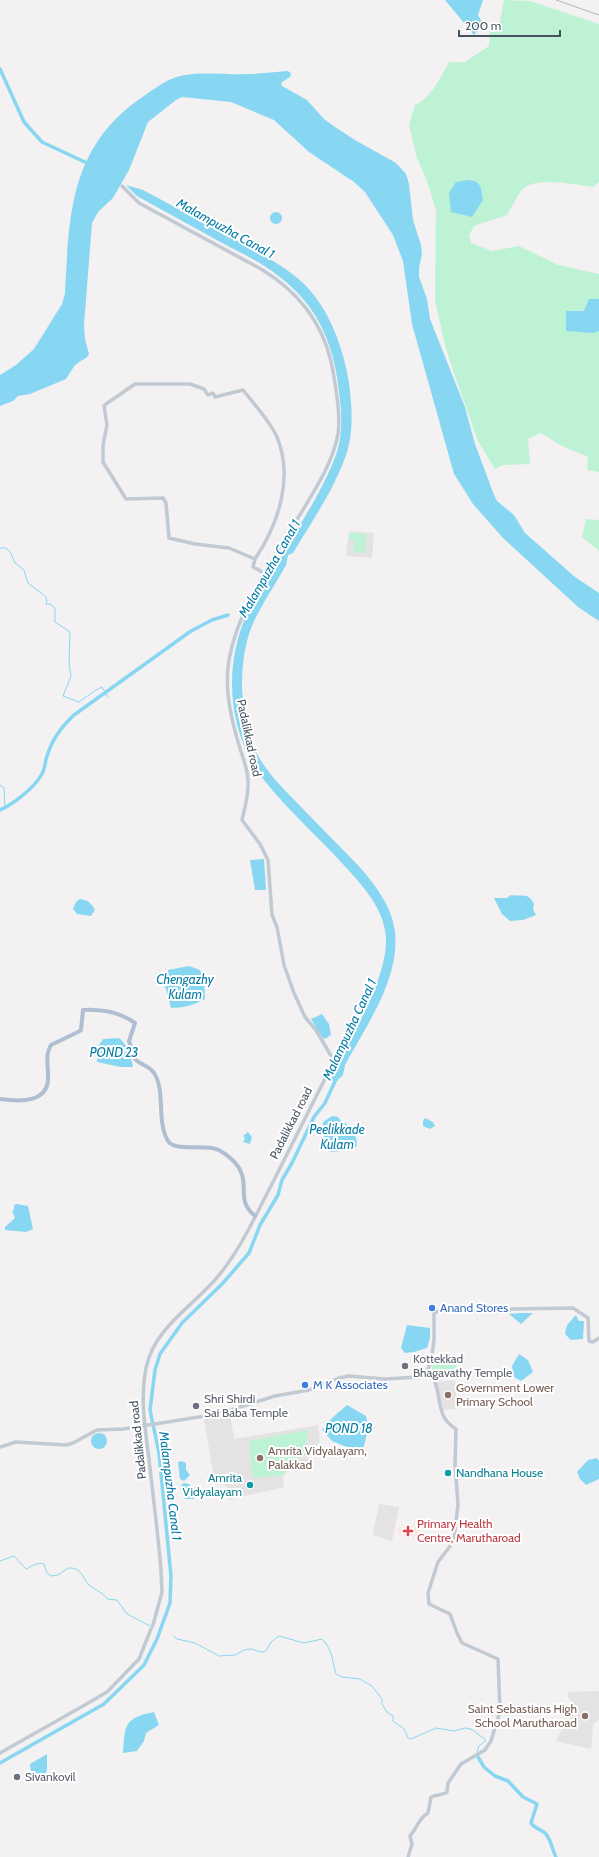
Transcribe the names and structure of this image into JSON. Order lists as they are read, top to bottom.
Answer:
{
  "streets": {
    "street": ["Padalikkad road"]
  },
  "water": [
    "Malampuzha Canal 1",
    "Chengazhy Kulam",
    "POND 23",
    "Peelikkade Kulam",
    "POND 18"
  ],
  "places": {
    "other": [
      "Anand Stores",
      "Kottekkad Bhagavathy Temple",
      "M K Associates",
      "Government Lower Primary School",
      "Shri Shirdi Sai Baba Temple",
      "Amrita Vidyalayam, Palakkad",
      "Nandhana House",
      "Amrita Vidyalayam",
      "Saint Sebastians High School Marutharoad",
      "Sivankovil"
    ],
    "health": ["Primary Health Centre, Marutharoad"]
  },
  "scale_bar": "200 m"
}
